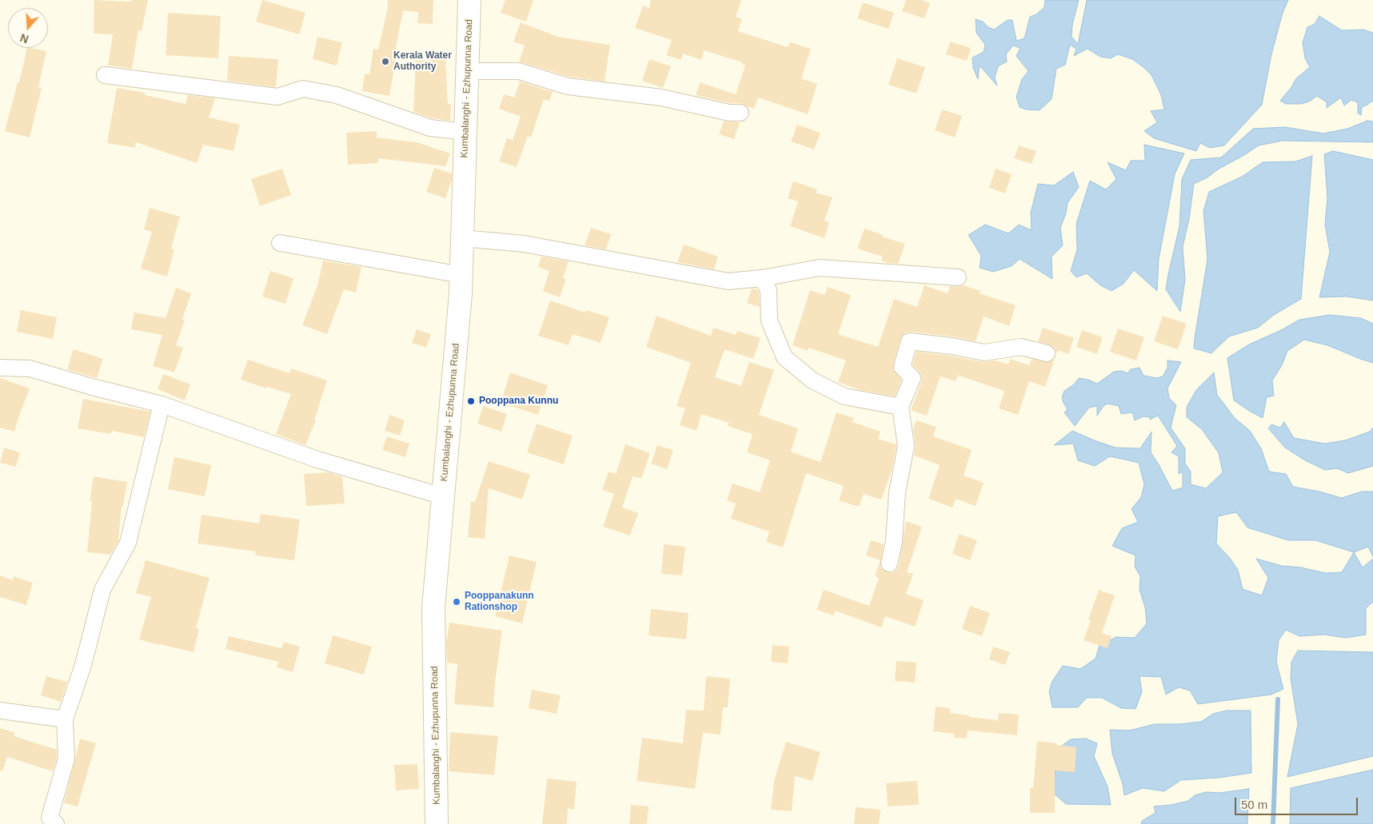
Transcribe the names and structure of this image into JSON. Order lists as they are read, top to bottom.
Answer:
{
  "streets": {
    "main road": ["Kumbalanghi - Ezhupunna Road"]
  },
  "places": ["Kerala Water Authority", "Pooppana Kunnu", "Pooppanakunn Rationshop"],
  "scale_bar": "50 m",
  "north": "bottom"
}
